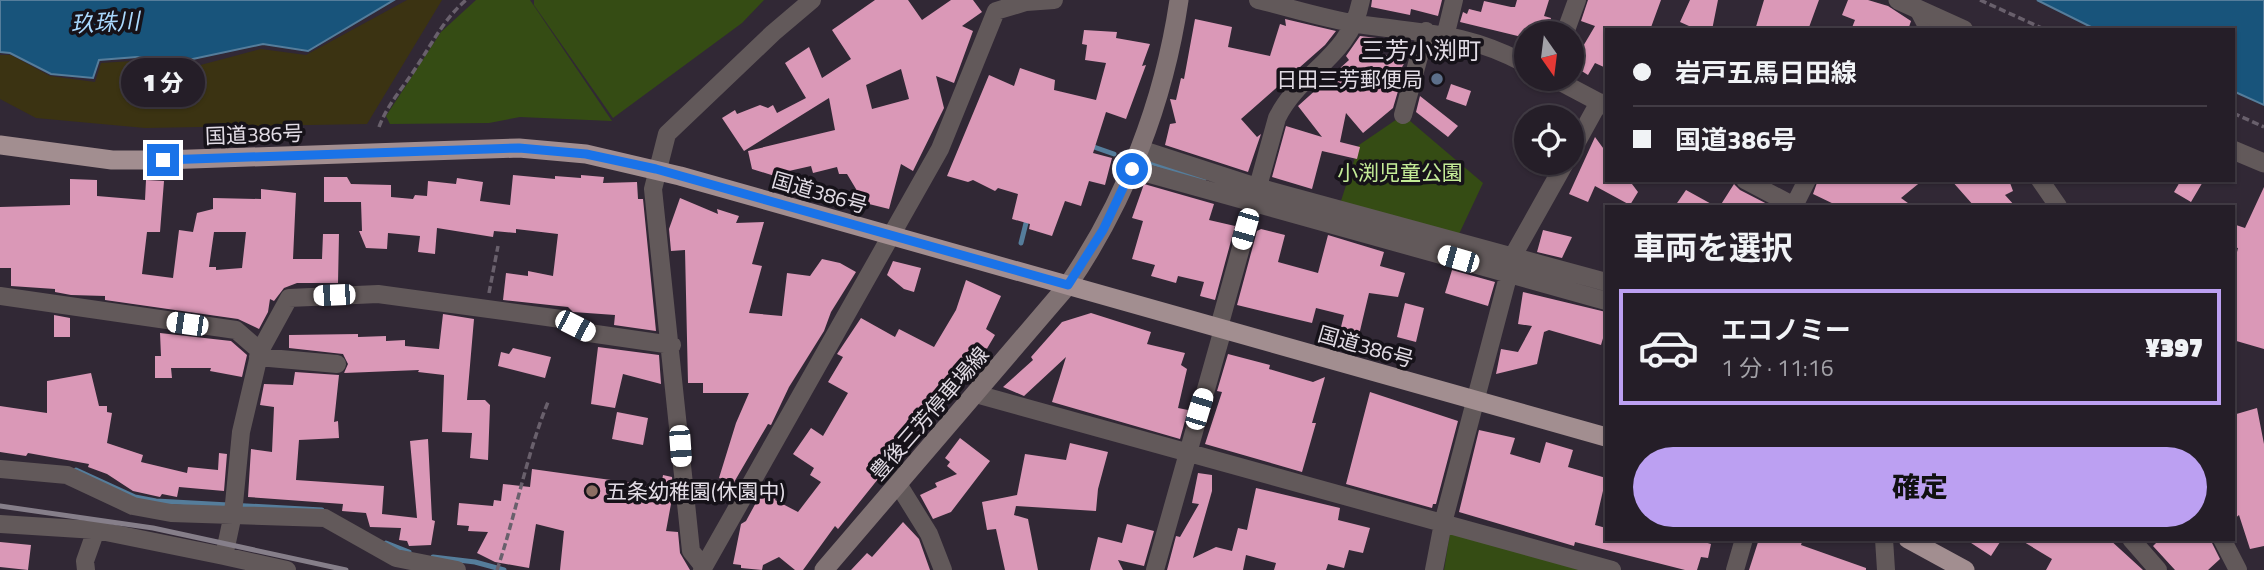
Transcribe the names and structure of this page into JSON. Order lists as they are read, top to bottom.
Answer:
{
  "streets": {
    "highway": ["国道386号"],
    "main road": ["豊後三芳停車場線"]
  },
  "crossings": [
    ["国道386号", "豊後三芳停車場線"]
  ],
  "districts": ["三芳小渕町"],
  "water": ["玖珠川"],
  "parks": ["小渕児童公園"],
  "places": ["日田三芳郵便局", "五条幼稚園(休園中)"],
  "north": "bottom",
  "page": {
    "banner": ["岩戸五馬日田線", "国道386号"],
    "bubble": "1 分",
    "heading": "車両を選択",
    "list": [
      {
        "name": "エコノミー",
        "note": "1 分 · 11:16",
        "value": "¥397"
      }
    ],
    "buttons": "確定"
  }
}
